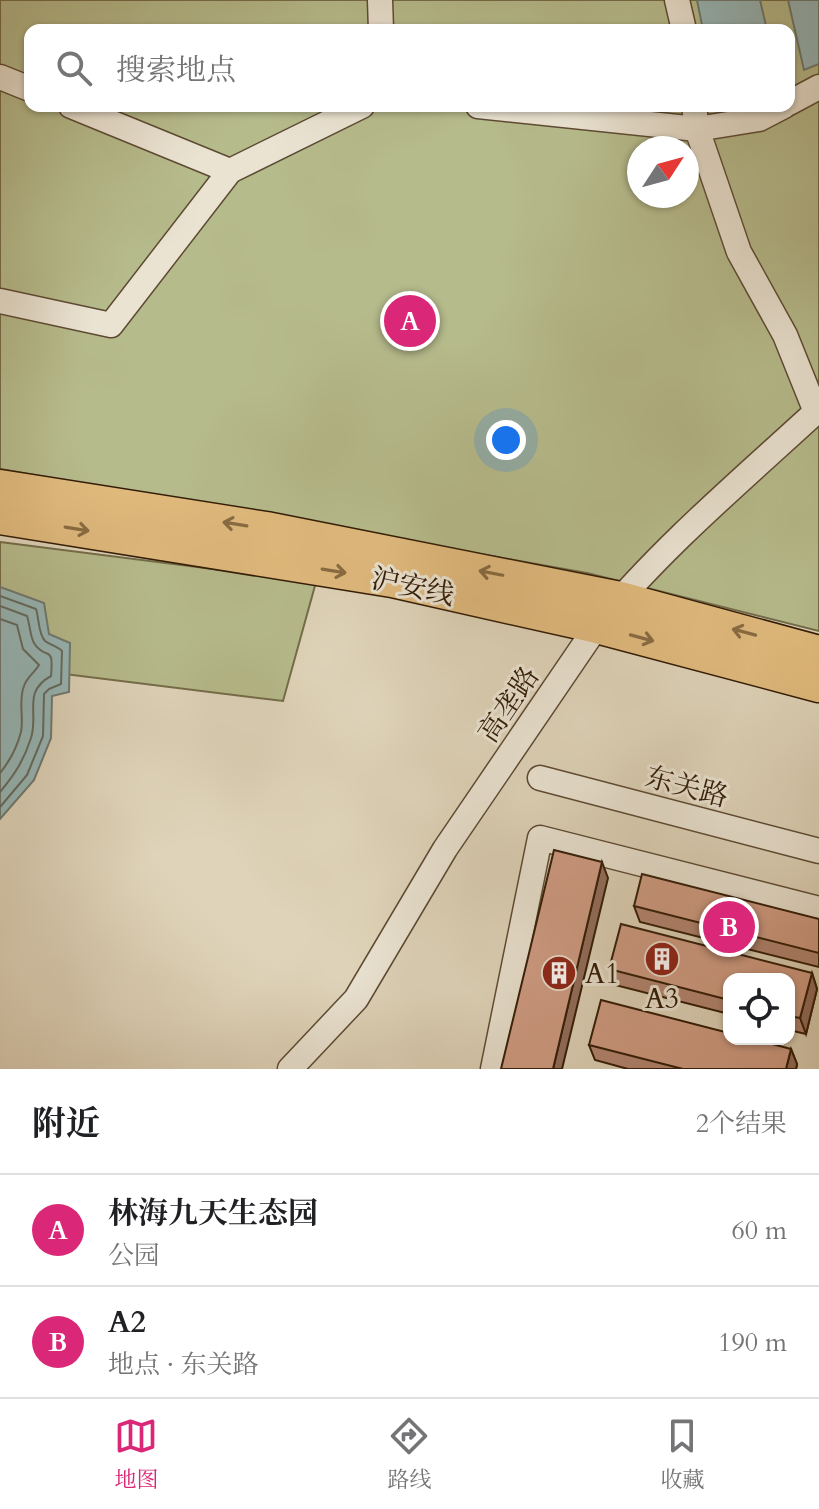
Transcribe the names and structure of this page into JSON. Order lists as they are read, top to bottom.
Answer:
{
  "streets": {
    "highway": ["沪安线"],
    "street": ["高垄路", "东关路"]
  },
  "crossings": [
    ["沪安线", "高垄路"]
  ],
  "places": {
    "building": ["A3", "A1"]
  },
  "north": "top right",
  "page": {
    "search": "搜索地点",
    "pins": ["A", "B"],
    "heading": ["附近", "2个结果"],
    "list": [
      {
        "mark": "A",
        "name": "林海九天生态园",
        "note": "公园",
        "value": "60 m"
      },
      {
        "mark": "B",
        "name": "A2",
        "note": "地点 · 东关路",
        "value": "190 m"
      }
    ],
    "nav": ["地图", "路线", "收藏"]
  }
}
